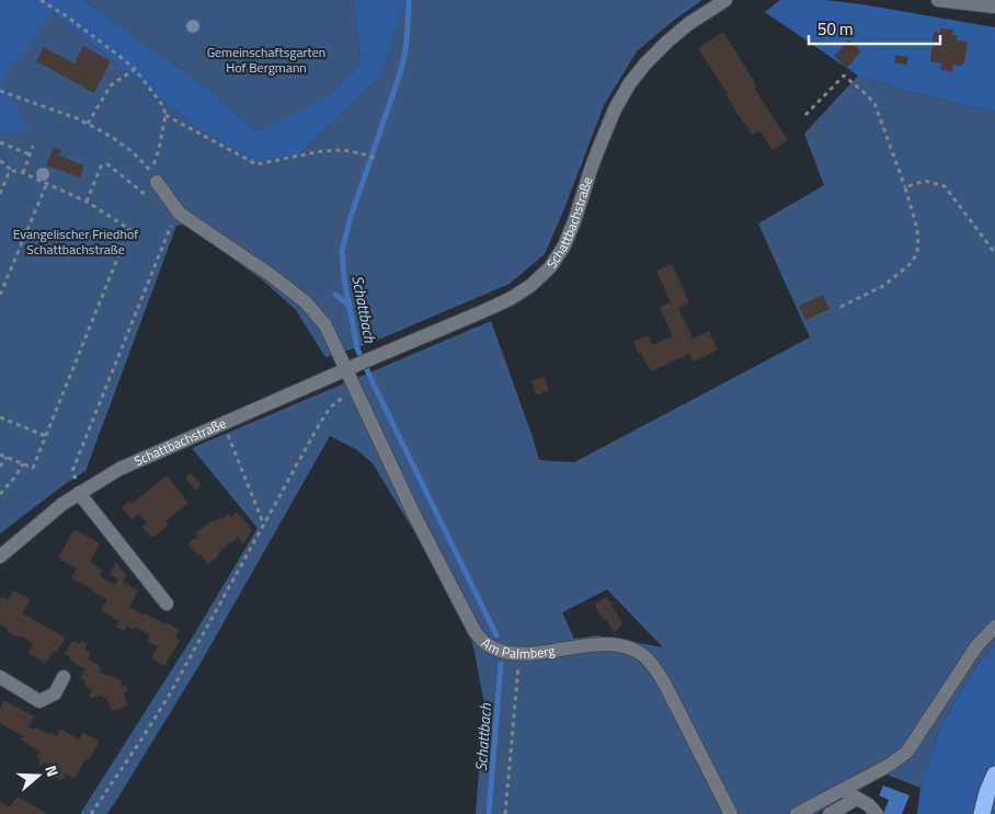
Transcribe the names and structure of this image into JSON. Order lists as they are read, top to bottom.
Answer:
{
  "streets": {
    "street": ["Schattbachstraße", "Am Palmberg"]
  },
  "crossings": [
    ["Schattbachstraße", "Am Palmberg"]
  ],
  "water": ["Schattbach"],
  "parks": ["Gemeinschaftsgarten Hof Bergmann", "Evangelischer Friedhof Schattbachstraße"],
  "scale_bar": "50 m",
  "north": "right"
}
